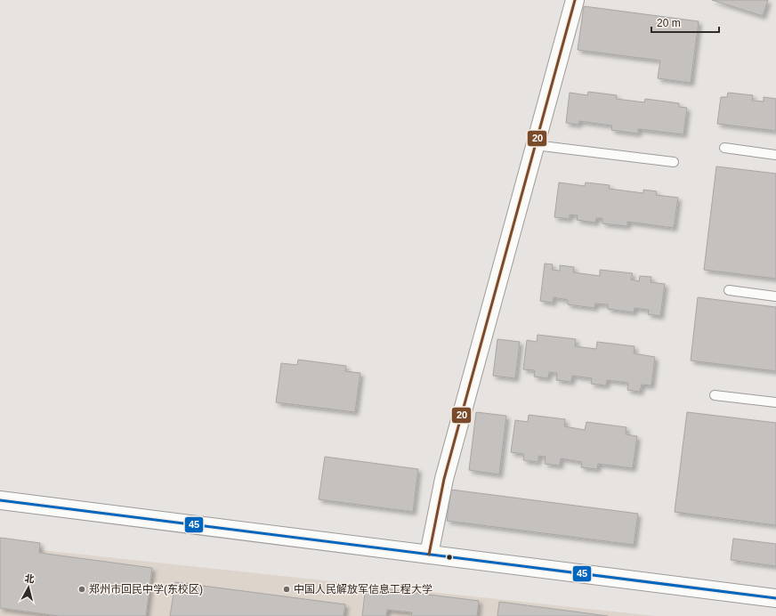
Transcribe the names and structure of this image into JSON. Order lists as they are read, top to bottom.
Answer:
{
  "places": ["郑州市回民中学(东校区)", "中国人民解放军信息工程大学"],
  "lines": ["transit line 20", "transit line 45"],
  "scale_bar": "20 m",
  "north": "top"
}
